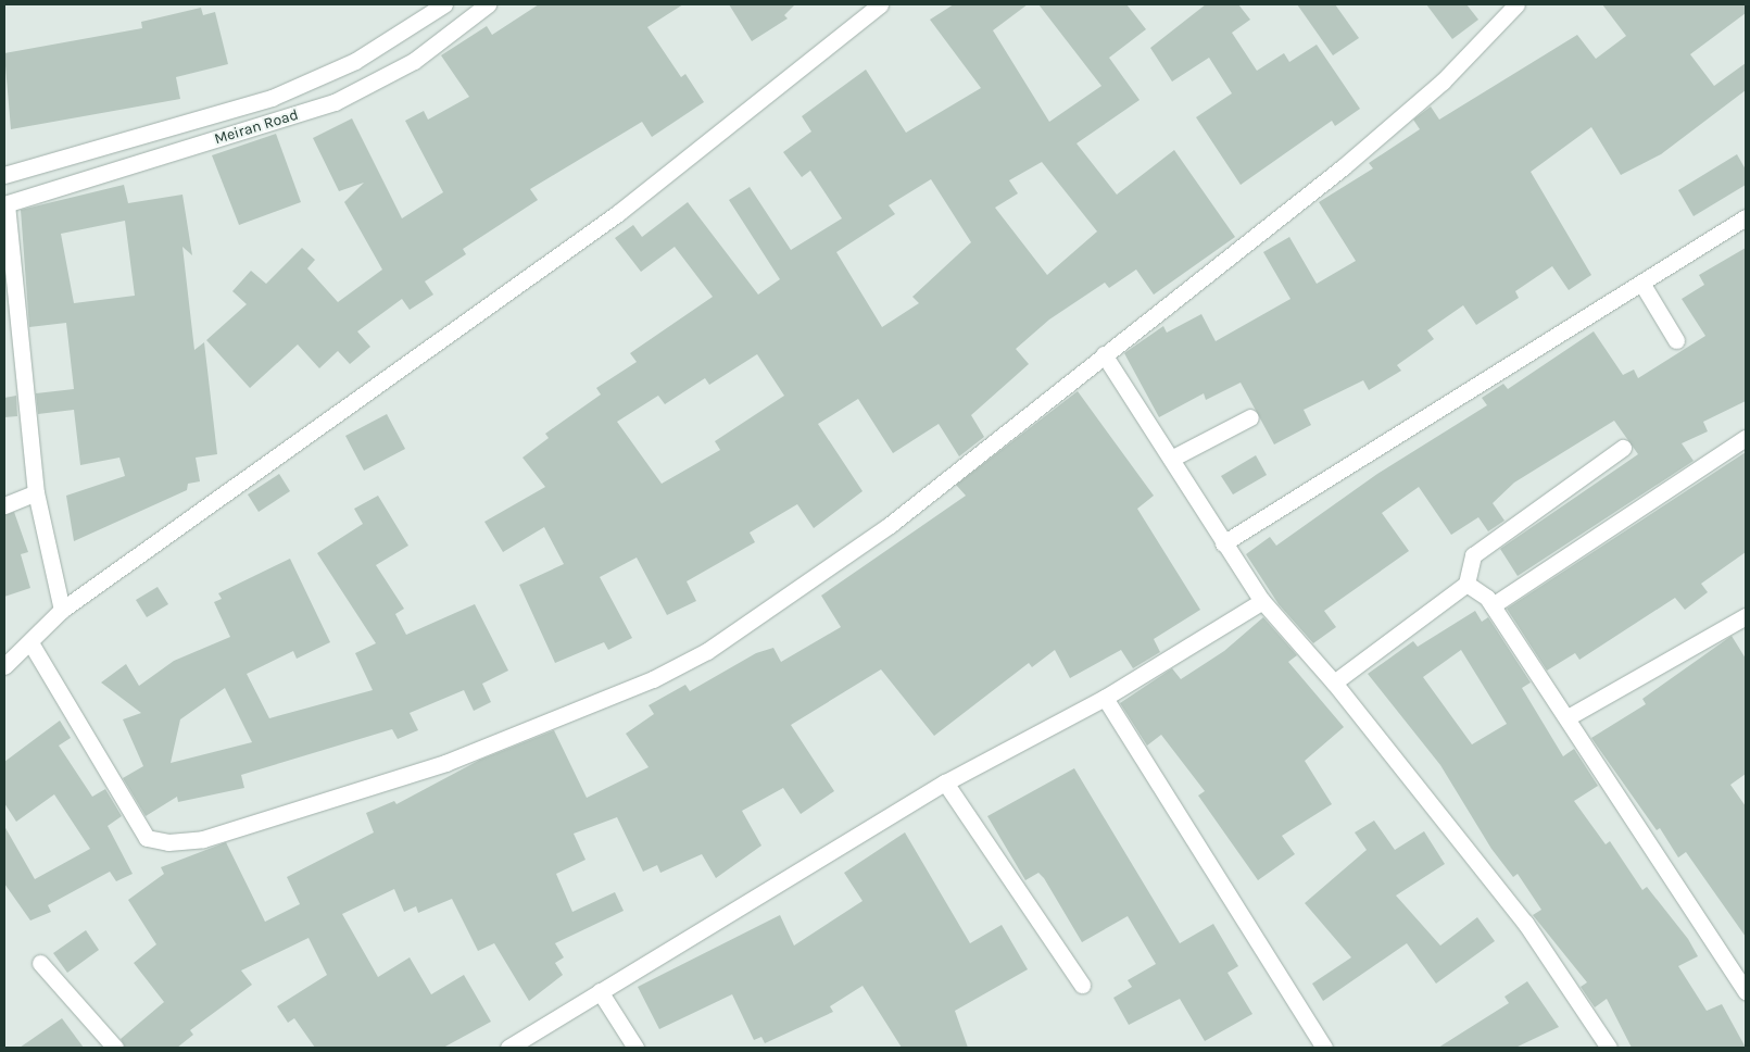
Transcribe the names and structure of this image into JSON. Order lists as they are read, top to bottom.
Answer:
{
  "streets": {
    "street": ["Meiran Road"]
  }
}
